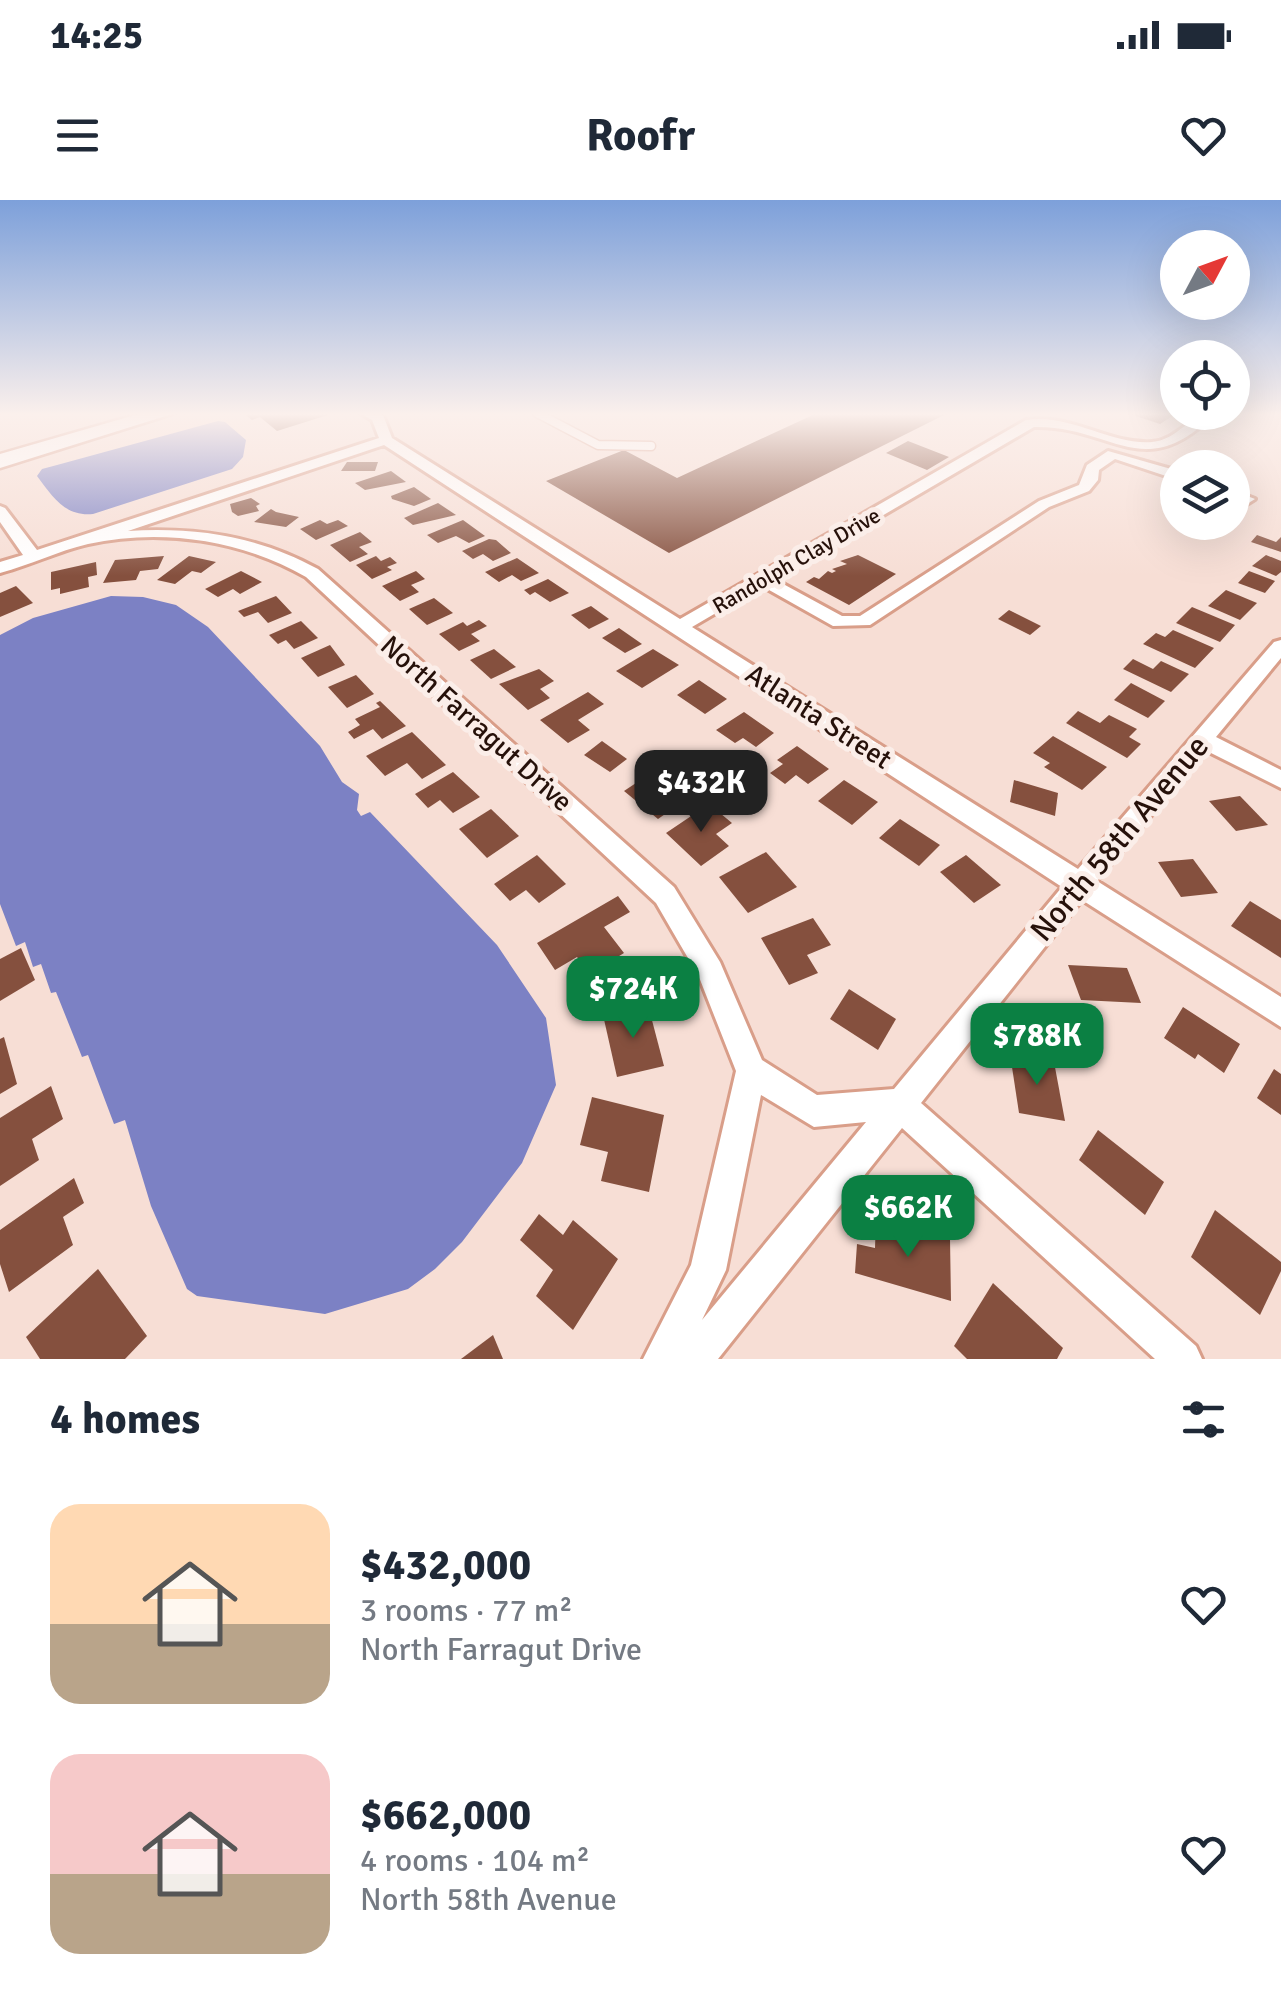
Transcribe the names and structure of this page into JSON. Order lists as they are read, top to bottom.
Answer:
{
  "streets": {
    "street": [
      "Randolph Clay Drive",
      "Atlanta Street",
      "North Farragut Drive",
      "North 58th Avenue"
    ]
  },
  "crossings": [
    ["Randolph Clay Drive", "Atlanta Street"],
    ["Atlanta Street", "North 58th Avenue"]
  ],
  "north": "top right",
  "page": {
    "status": "14:25",
    "header": "Roofr",
    "price": [
      "$432K",
      "$724K",
      "$788K",
      "$662K"
    ],
    "heading": "4 homes",
    "list": [
      {
        "name": "$432,000",
        "note": "3 rooms · 77 m² · North Farragut Drive"
      },
      {
        "name": "$662,000",
        "note": "4 rooms · 104 m² · North 58th Avenue"
      }
    ]
  }
}
